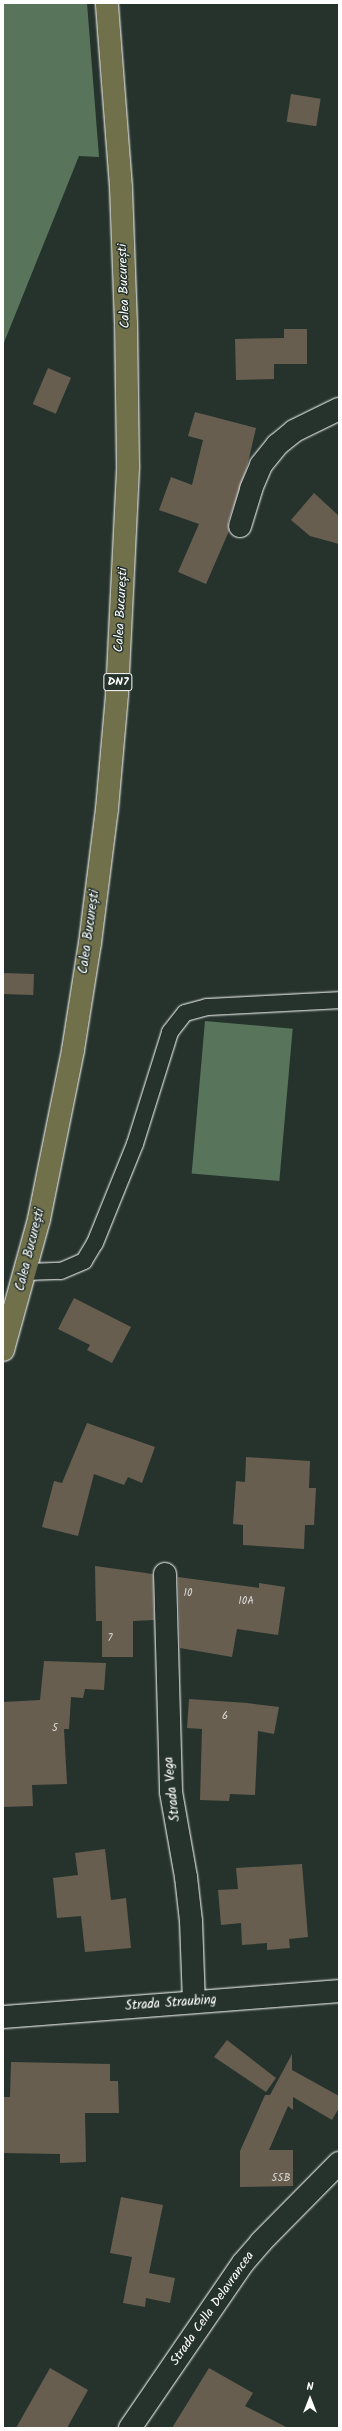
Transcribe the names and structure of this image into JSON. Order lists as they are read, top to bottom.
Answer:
{
  "streets": {
    "highway": ["Calea București", "DN7"],
    "street": ["Strada Vega", "Strada Straubing", "Strada Cella Delavrancea"]
  },
  "crossings": [
    ["Strada Vega", "Strada Straubing"]
  ],
  "house_numbers": [
    "10",
    "10A",
    "7",
    "6",
    "5",
    "55B"
  ],
  "north": "top"
}
